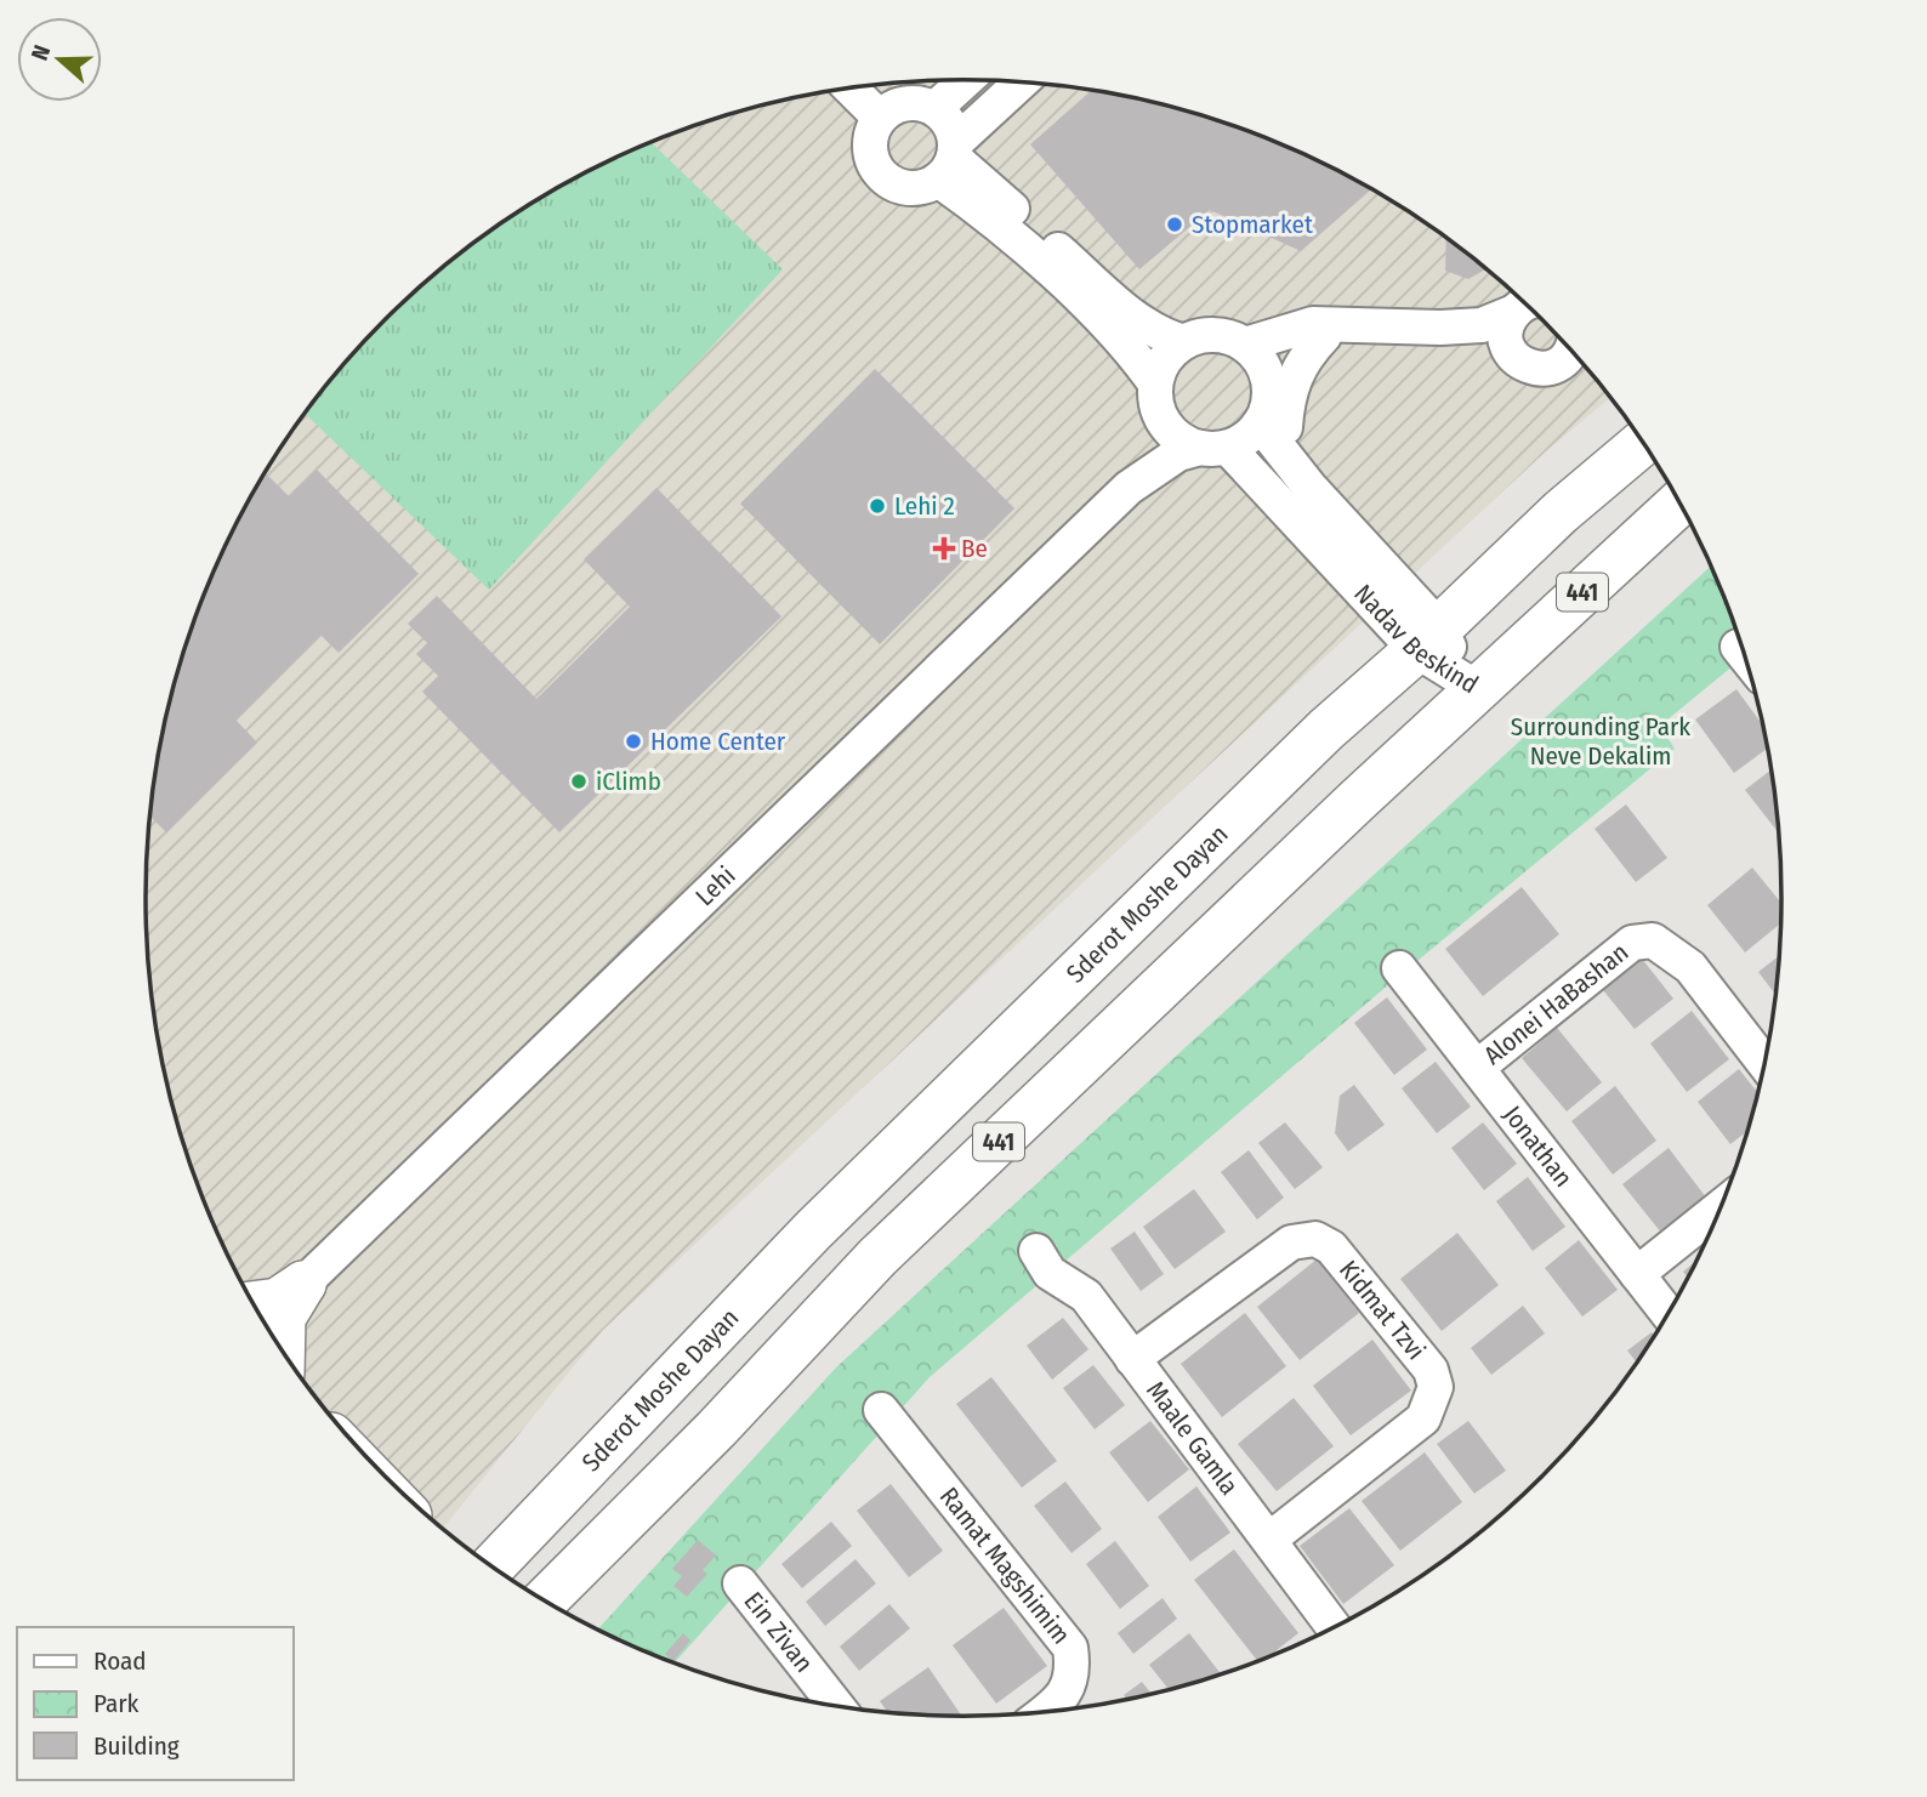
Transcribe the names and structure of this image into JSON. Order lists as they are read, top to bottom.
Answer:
{
  "streets": {
    "main road": ["441", "Sderot Moshe Dayan"],
    "street": [
      "Nadav Beskind",
      "Lehi",
      "Alonei HaBashan",
      "Jonathan",
      "Kidmat Tzvi",
      "Maale Gamla",
      "Ramat Magshimim",
      "Ein Zivan"
    ]
  },
  "crossings": [
    ["441", "Nadav Beskind"],
    ["Nadav Beskind", "Lehi"],
    ["Nadav Beskind", "Sderot Moshe Dayan"],
    ["Alonei HaBashan", "Jonathan"],
    ["Kidmat Tzvi", "Maale Gamla"]
  ],
  "parks": ["Surrounding Park Neve Dekalim"],
  "places": {
    "other": [
      "Stopmarket",
      "Lehi 2",
      "Home Center",
      "iClimb"
    ],
    "health": ["Be"]
  },
  "legend": ["Road", "Park", "Building"],
  "north": "left"
}
